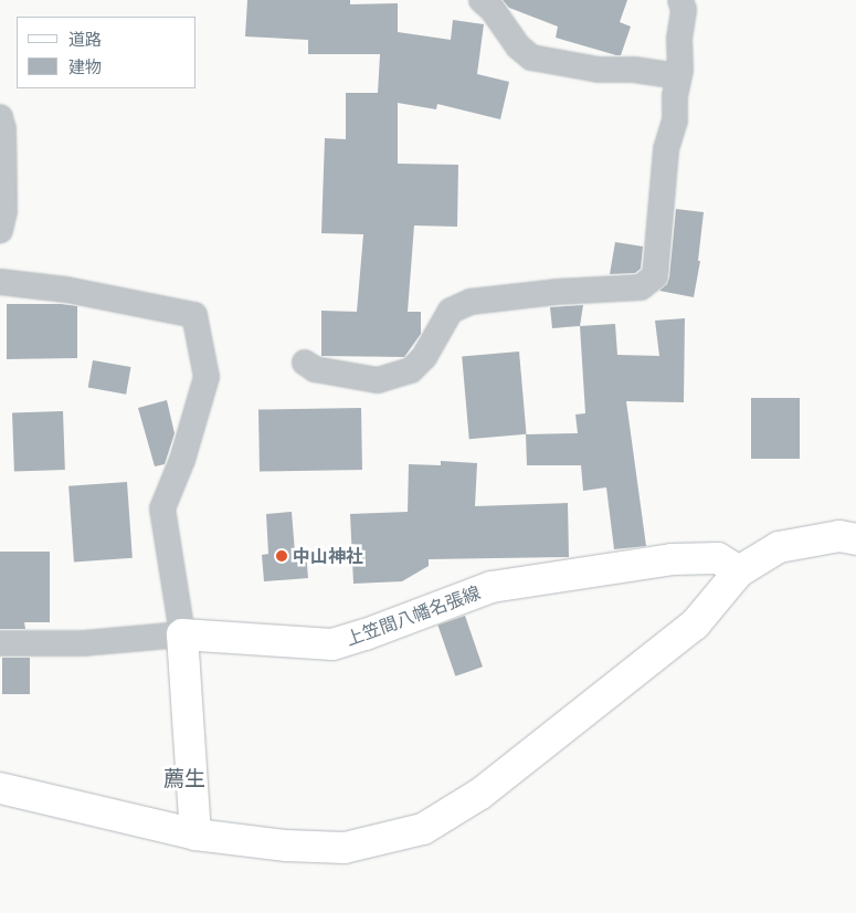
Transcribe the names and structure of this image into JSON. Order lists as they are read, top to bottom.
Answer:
{
  "streets": {
    "main road": ["上笠間八幡名張線"]
  },
  "districts": ["薦生"],
  "places": ["中山神社"],
  "legend": ["道路", "建物"]
}
